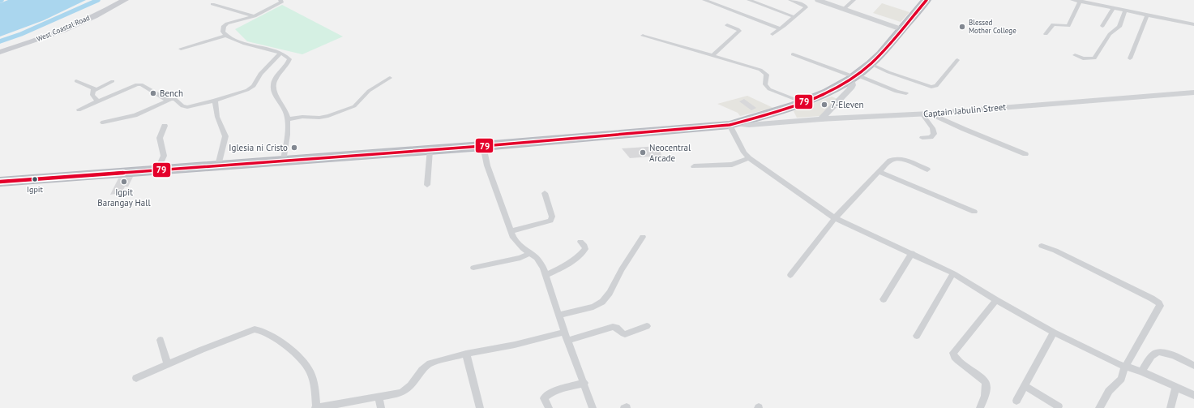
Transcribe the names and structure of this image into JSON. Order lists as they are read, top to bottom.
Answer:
{
  "streets": {
    "main road": ["West Coastal Road"],
    "street": ["Captain Jabulin Street"]
  },
  "places": [
    "Blessed Mother College",
    "Bench",
    "7-Eleven",
    "Iglesia ni Cristo",
    "Neocentral Arcade",
    "Igpit",
    "Igpit Barangay Hall"
  ],
  "lines": ["transit line 79"]
}
